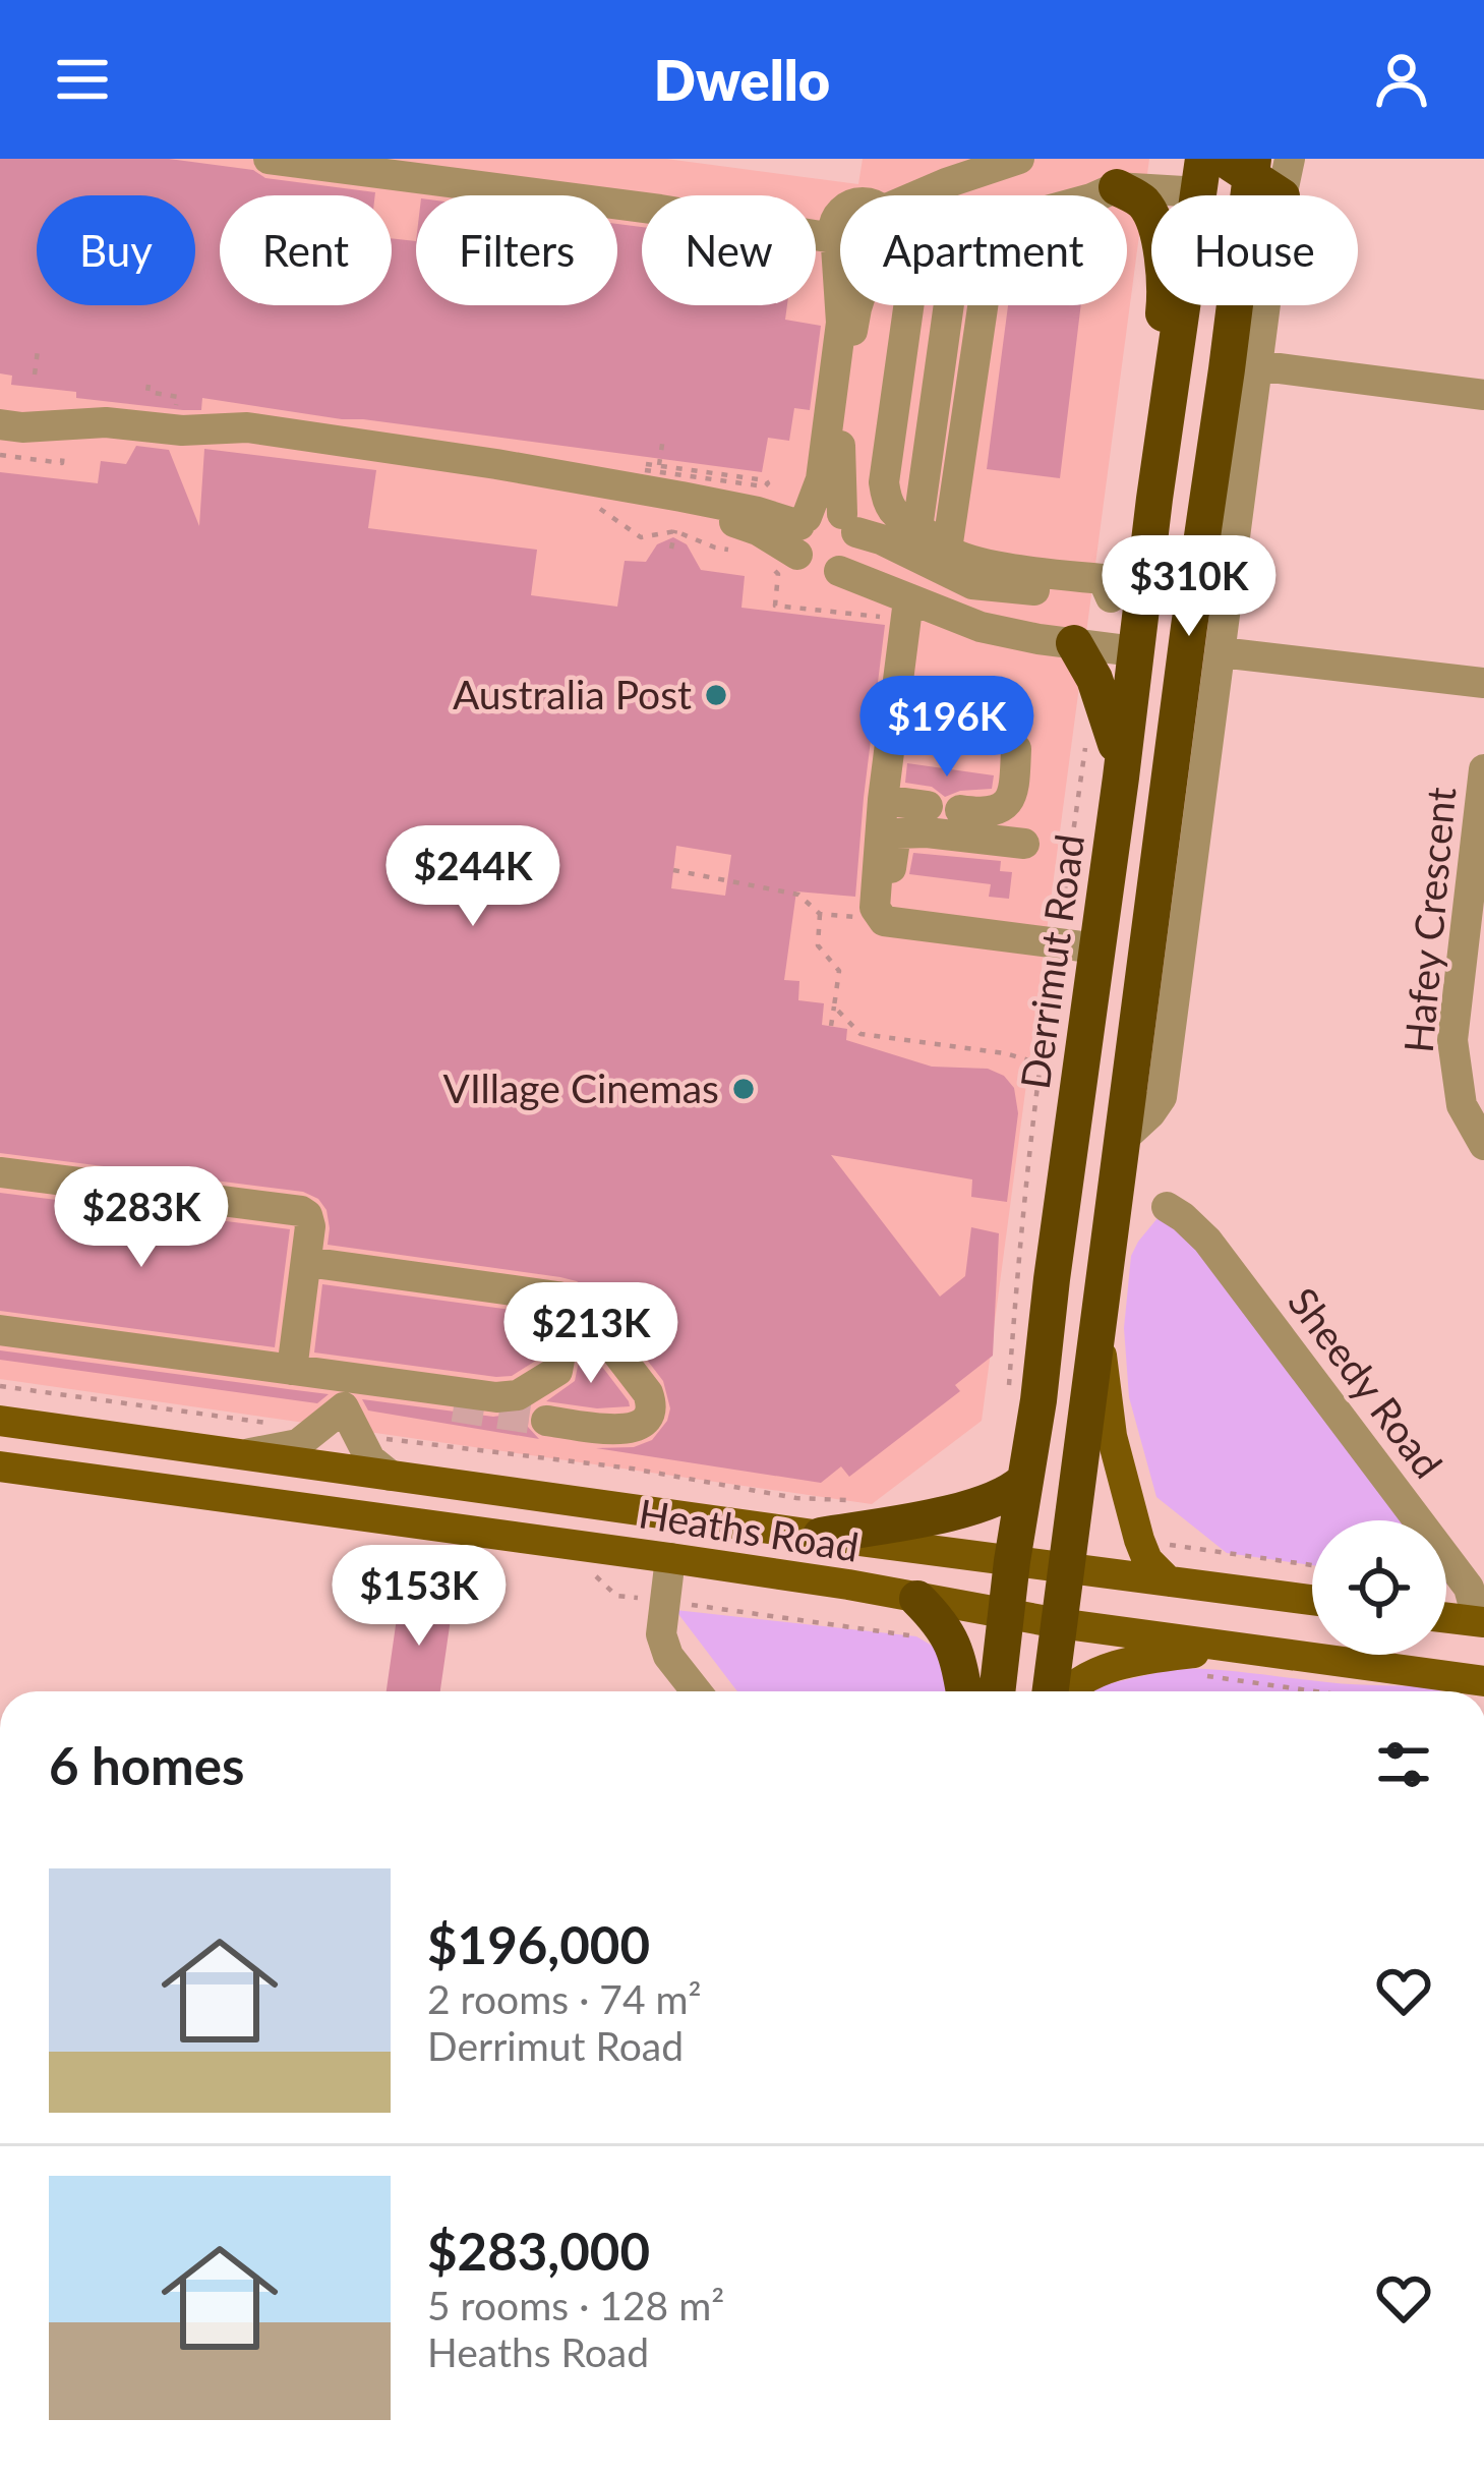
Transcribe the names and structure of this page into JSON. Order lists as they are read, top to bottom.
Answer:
{
  "streets": {
    "highway": ["Derrimut Road"],
    "main road": ["Heaths Road"],
    "street": ["Hafey Crescent", "Sheedy Road"]
  },
  "crossings": [
    ["Derrimut Road", "Heaths Road"]
  ],
  "places": ["Australia Post", "VIllage Cinemas"],
  "page": {
    "header": "Dwello",
    "chip": [
      "Buy",
      "Rent",
      "Filters",
      "New",
      "Apartment",
      "House"
    ],
    "price": [
      "$310K",
      "$196K",
      "$244K",
      "$283K",
      "$213K",
      "$153K"
    ],
    "heading": "6 homes",
    "list": [
      {
        "name": "$196,000",
        "note": "2 rooms · 74 m² · Derrimut Road"
      },
      {
        "name": "$283,000",
        "note": "5 rooms · 128 m² · Heaths Road"
      }
    ]
  }
}
